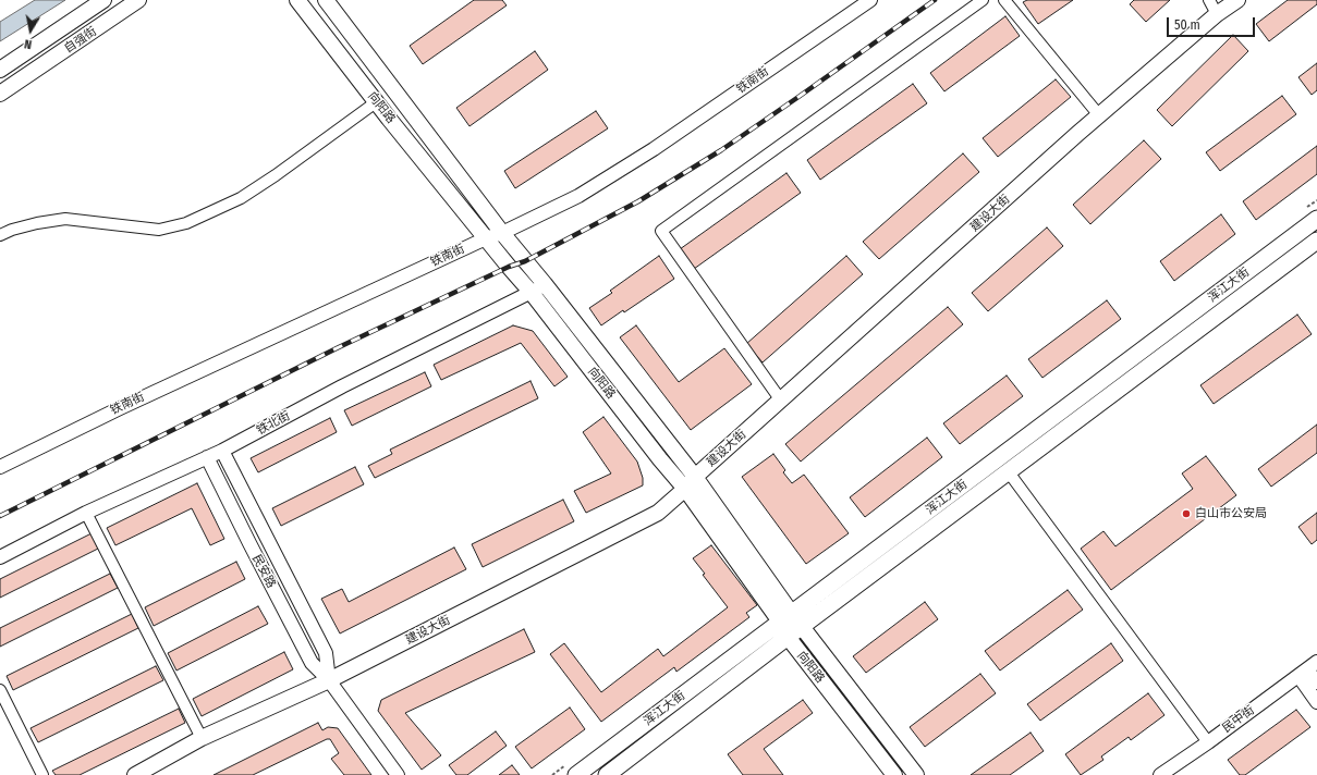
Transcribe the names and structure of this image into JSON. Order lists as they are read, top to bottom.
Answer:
{
  "streets": {
    "main road": [
      "自强街",
      "向阳路",
      "建设大街",
      "浑江大街"
    ],
    "street": [
      "铁南街",
      "铁北街",
      "民安路",
      "民中街"
    ]
  },
  "crossings": [
    ["铁南街", "向阳路"],
    ["向阳路", "建设大街"],
    ["向阳路", "浑江大街"],
    ["向阳路", "铁北街"],
    ["建设大街", "民安路"],
    ["铁北街", "民安路"]
  ],
  "places": ["白山市公安局"],
  "scale_bar": "50 m",
  "north": "bottom"
}
